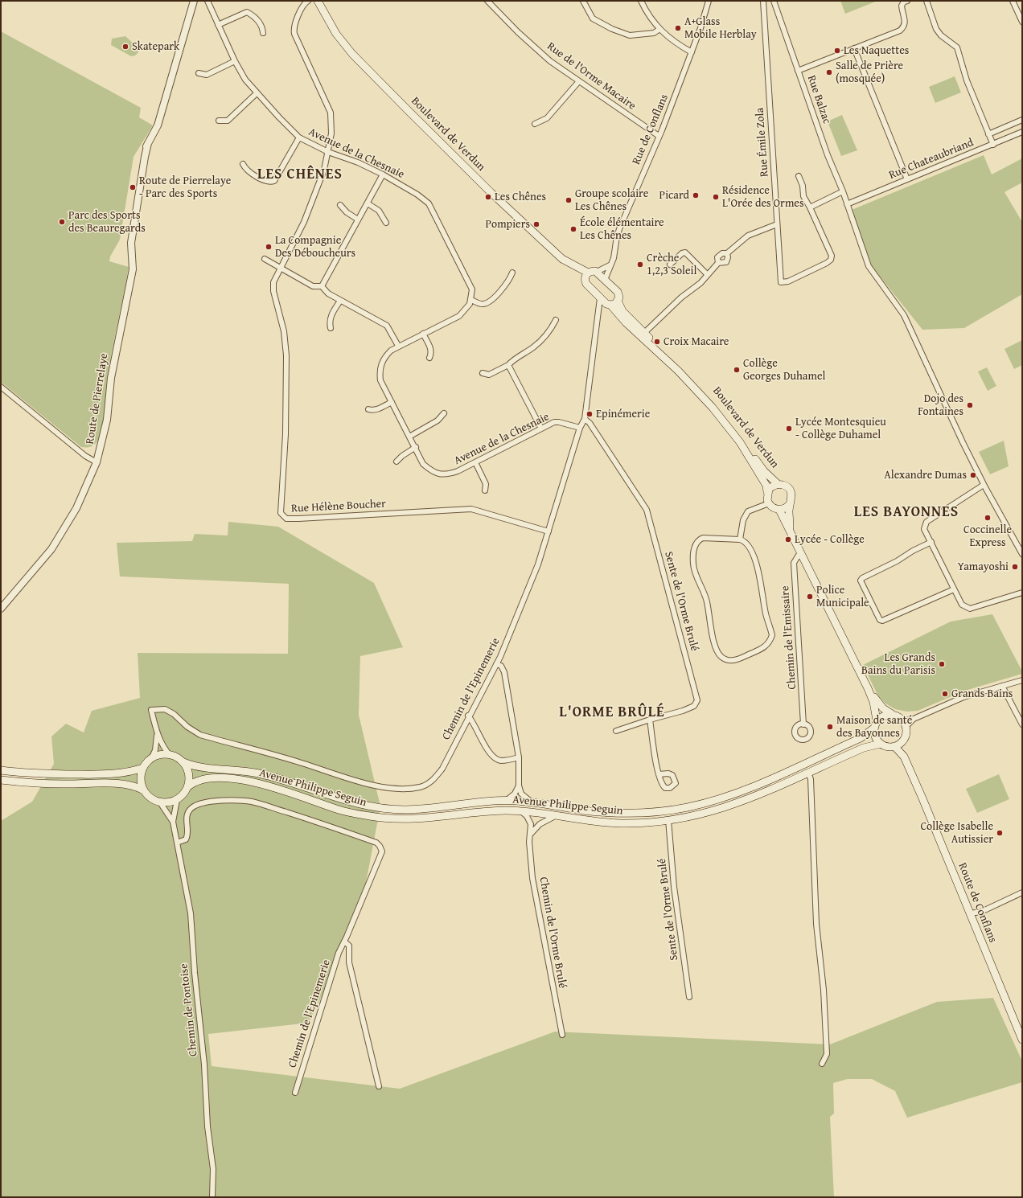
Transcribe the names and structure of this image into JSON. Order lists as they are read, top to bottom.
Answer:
{
  "streets": {
    "main road": ["Boulevard de Verdun", "Avenue Philippe Seguin", "Route de Conflans"],
    "street": [
      "Rue de l'Orme Macaire",
      "Rue Balzac",
      "Rue de Conflans",
      "Rue Émile Zola",
      "Avenue de la Chesnaie",
      "Rue Chateaubriand",
      "Route de Pierrelaye",
      "Rue Hélène Boucher",
      "Sente de l'Orme Brulé",
      "Chemin de l'Emissaire",
      "Chemin de l'Epinemerie",
      "Chemin de l'Orme Brulé",
      "Chemin de Pontoise"
    ]
  },
  "crossings": [
    ["Rue de l'Orme Macaire", "Rue de Conflans"],
    ["Rue Balzac", "Rue Chateaubriand"],
    ["Rue de Conflans", "Boulevard de Verdun"],
    ["Boulevard de Verdun", "Chemin de l'Epinemerie"],
    ["Avenue de la Chesnaie", "Chemin de l'Epinemerie"],
    ["Rue Hélène Boucher", "Chemin de l'Epinemerie"],
    ["Sente de l'Orme Brulé", "Chemin de l'Epinemerie"],
    ["Sente de l'Orme Brulé", "Avenue Philippe Seguin"],
    ["Chemin de l'Epinemerie", "Chemin de Pontoise"],
    ["Avenue Philippe Seguin", "Route de Conflans"],
    ["Avenue Philippe Seguin", "Chemin de l'Orme Brulé"],
    ["Avenue Philippe Seguin", "Chemin de Pontoise"]
  ],
  "districts": ["LES CHÊNES", "LES BAYONNES", "L'ORME BRÛLÉ"],
  "places": [
    "A+Glass Mobile Herblay",
    "Skatepark",
    "Les Naquettes",
    "Salle de Prière (mosquée)",
    "Route de Pierrelaye - Parc des Sports",
    "Picard",
    "Les Chênes",
    "Résidence L'Orée des Ormes",
    "Groupe scolaire Les Chênes",
    "Parc des Sports des Beauregards",
    "Pompiers",
    "École élémentaire Les Chênes",
    "La Compagnie Des Déboucheurs",
    "Crèche 1,2,3 Soleil",
    "Croix Macaire",
    "Collège Georges Duhamel",
    "Dojo des Fontaines",
    "Epinémerie",
    "Lycée Montesquieu - Collège Duhamel",
    "Alexandre Dumas",
    "Coccinelle Express",
    "Lycée - Collège",
    "Yamayoshi",
    "Police Municipale",
    "Les Grands Bains du Parisis",
    "Grands Bains",
    "Maison de santé des Bayonnes",
    "Collège Isabelle Autissier"
  ]
}
